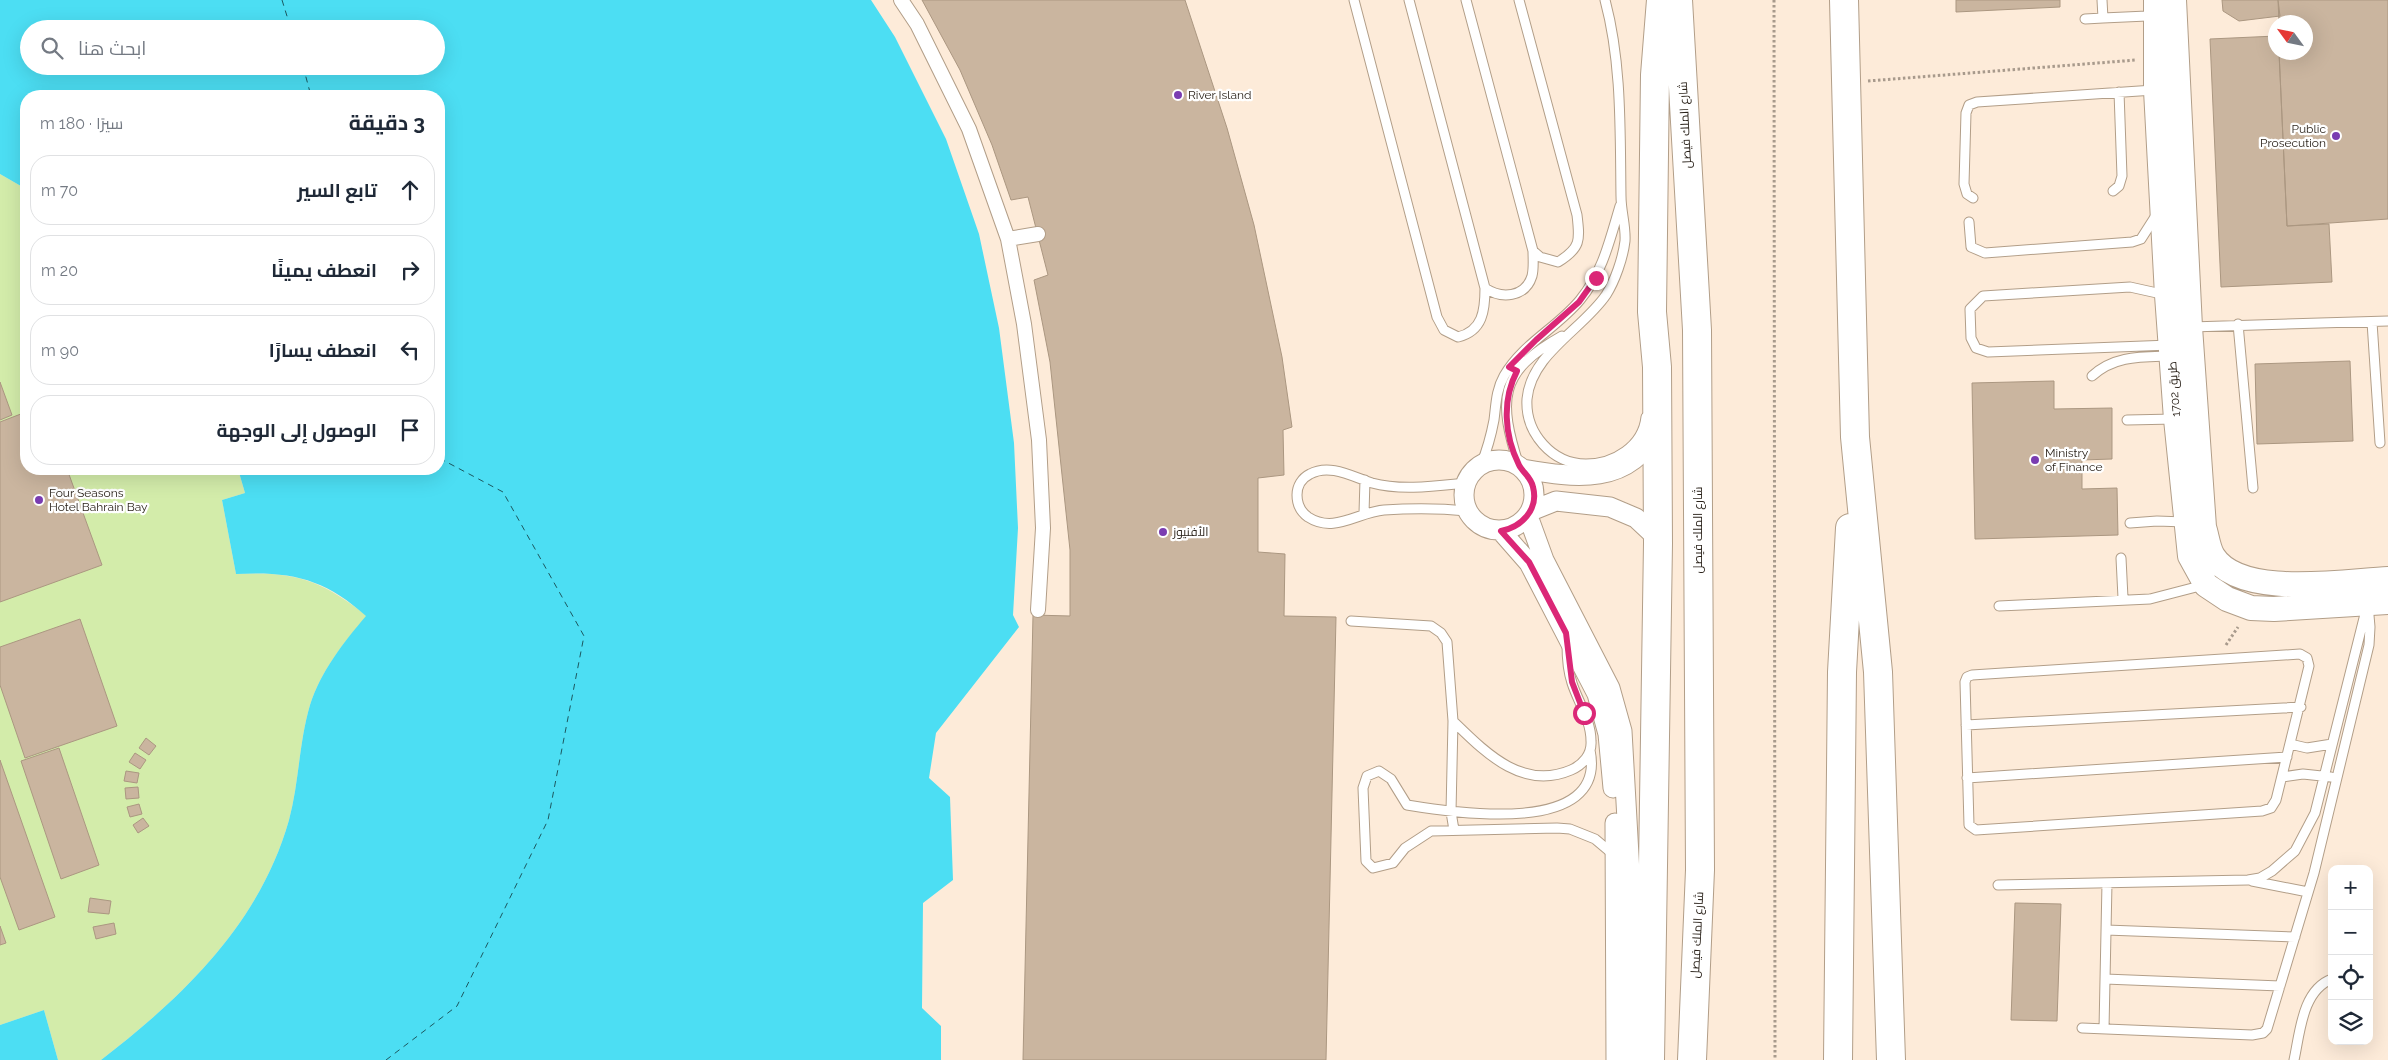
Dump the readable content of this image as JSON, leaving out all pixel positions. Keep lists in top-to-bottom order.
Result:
{
  "streets": {
    "highway": ["شارع الملك فيصل"],
    "street": ["طريق 1702"]
  },
  "places": [
    "River Island",
    "Public Prosecution",
    "Ministry of Finance",
    "Four Seasons Hotel Bahrain Bay",
    "الأفنيوز"
  ],
  "north": "top left",
  "page": {
    "search": "ابحث هنا",
    "heading": ["3 دقيقة", "سيرًا · 180 m"],
    "list": [
      ["تابع السير", "70 m"],
      ["انعطف يمينًا", "20 m"],
      ["انعطف يسارًا", "90 m"],
      "الوصول إلى الوجهة"
    ],
    "map_buttons": ["+", "−"]
  }
}
